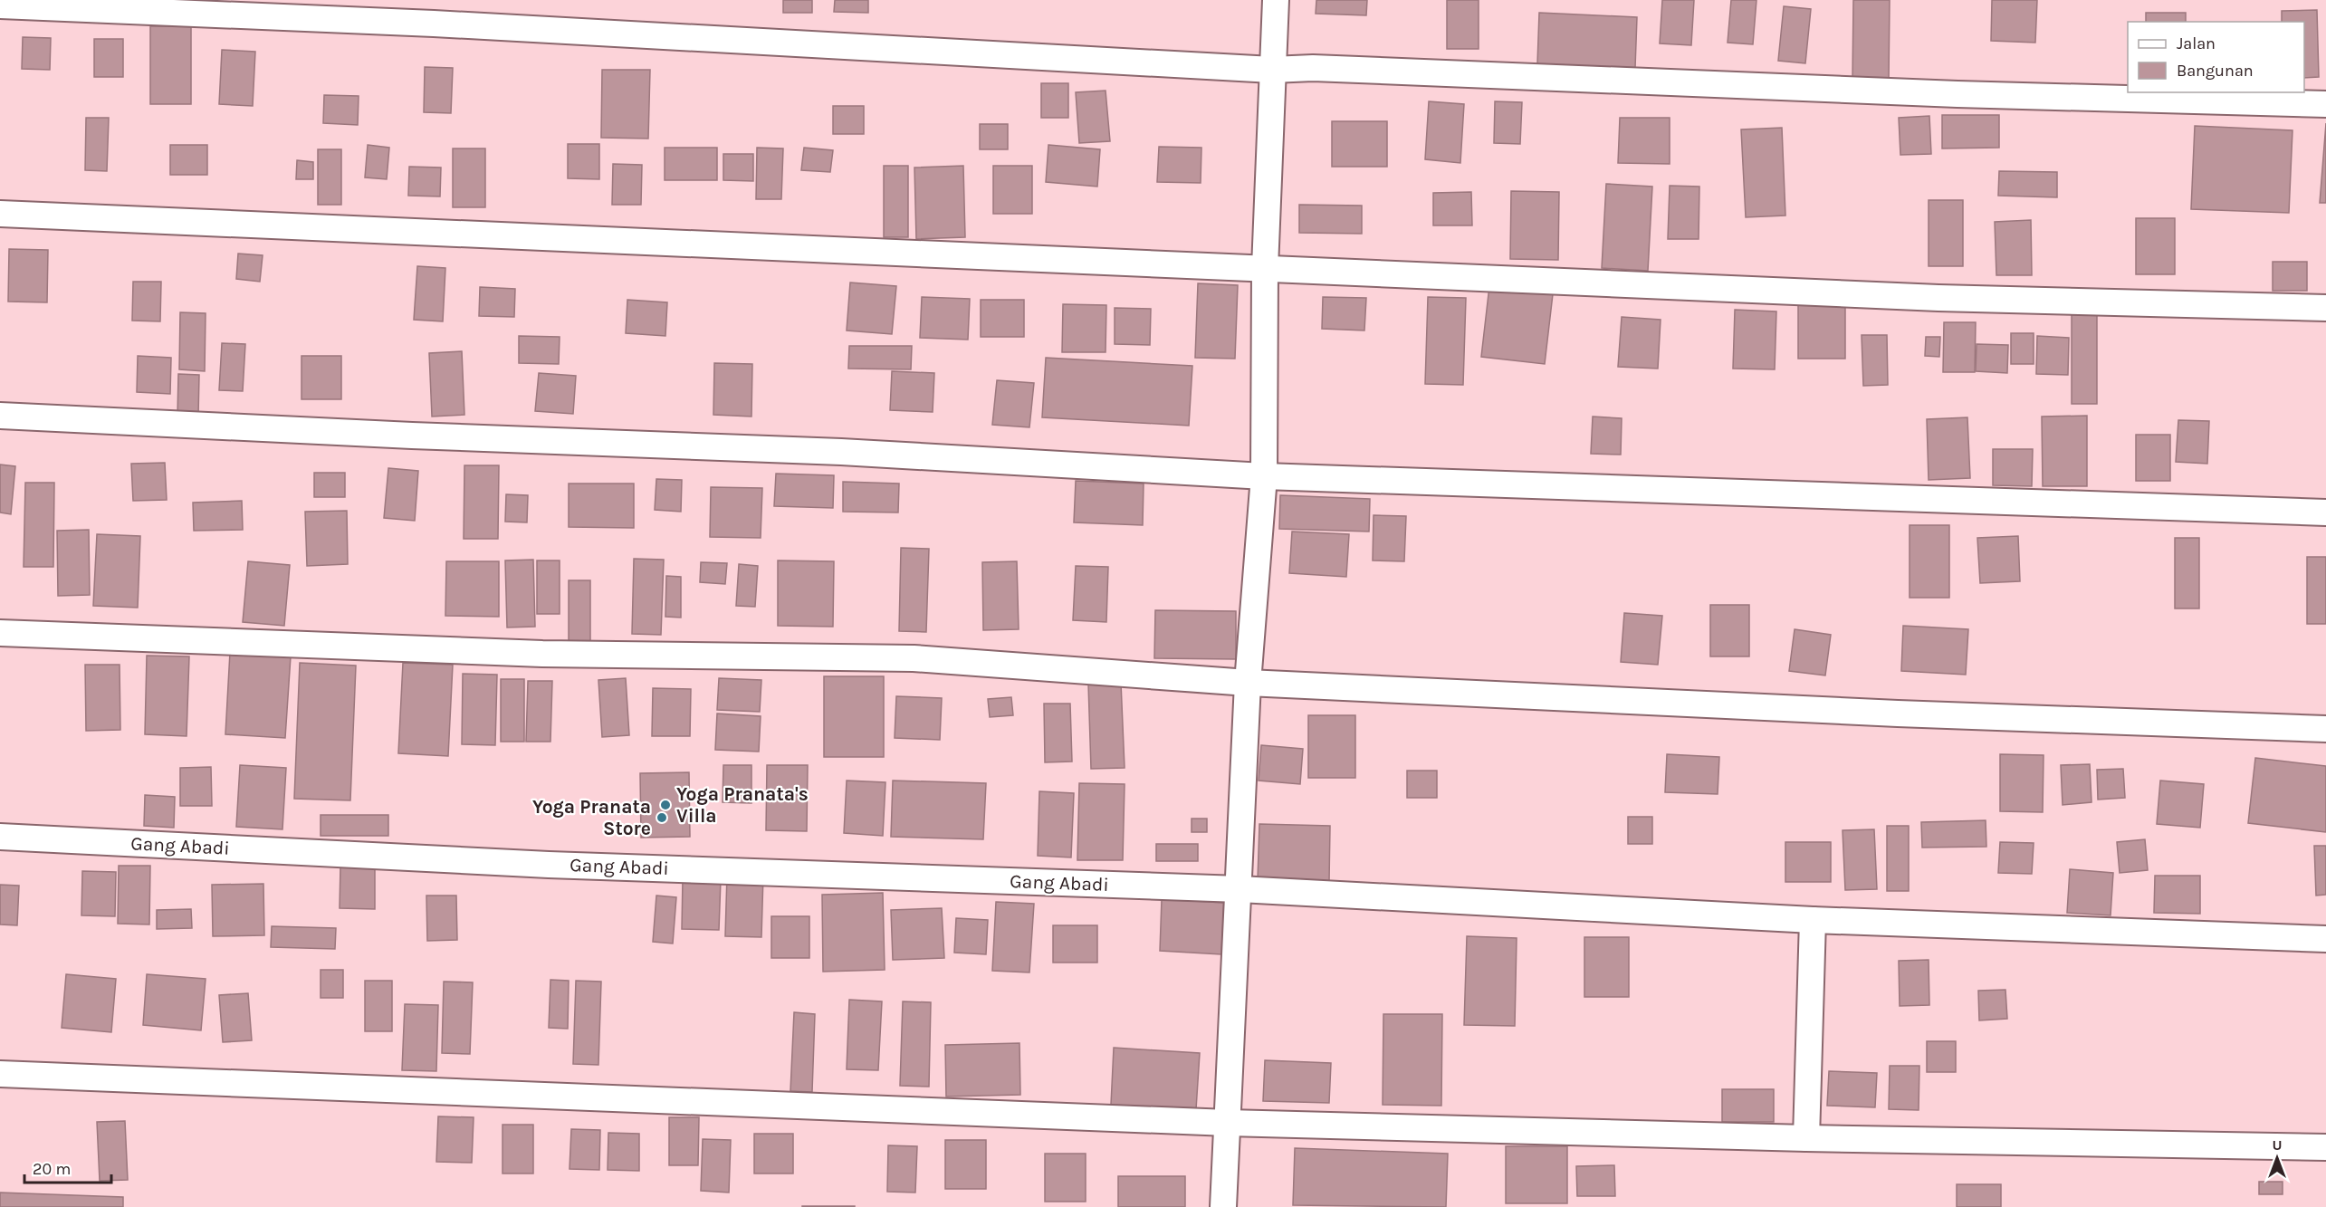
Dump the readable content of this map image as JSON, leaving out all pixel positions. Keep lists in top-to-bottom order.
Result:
{
  "streets": {
    "street": ["Gang Abadi"]
  },
  "places": ["Yoga Pranata's Villa", "Yoga Pranata Store"],
  "legend": ["Jalan", "Bangunan"],
  "scale_bar": "20 m",
  "north": "top"
}
